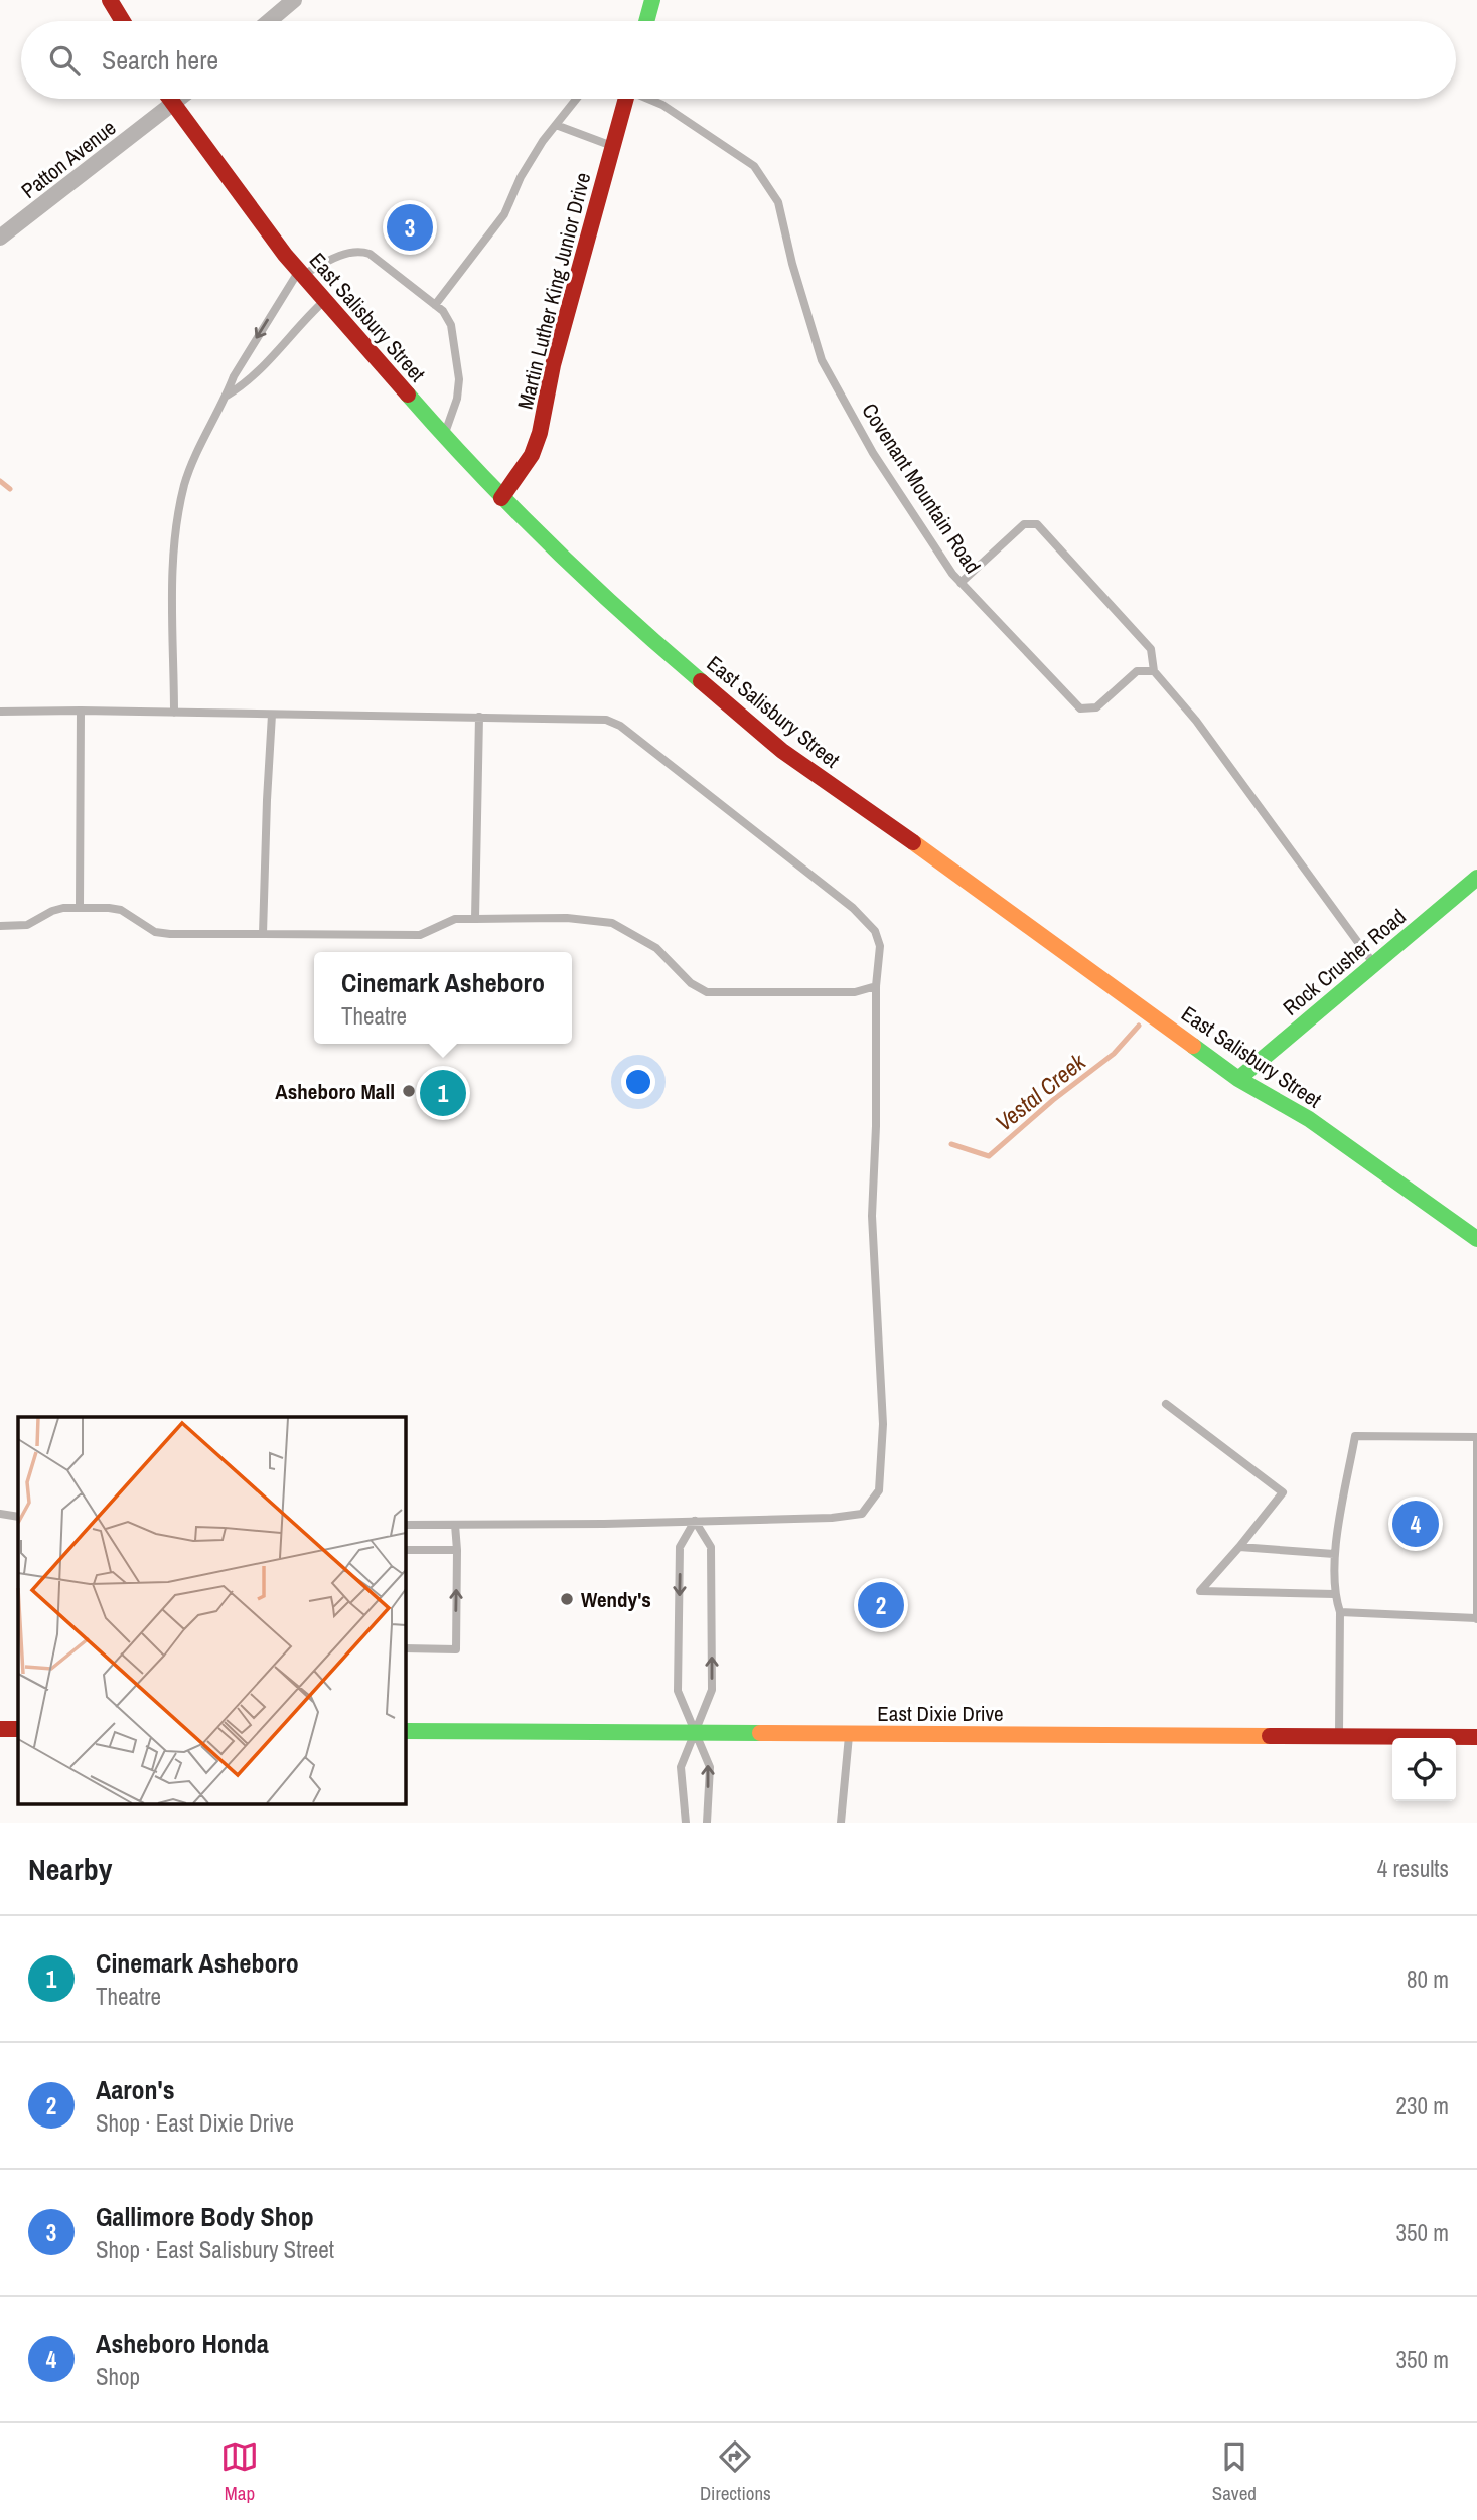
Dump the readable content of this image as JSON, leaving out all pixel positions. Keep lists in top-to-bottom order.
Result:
{
  "streets": {
    "main road": [
      "Martin Luther King Junior Drive",
      "East Salisbury Street",
      "Rock Crusher Road",
      "East Dixie Drive"
    ],
    "street": ["Patton Avenue"],
    "lane": ["Covenant Mountain Road"]
  },
  "crossings": [
    ["Patton Avenue", "East Salisbury Street"],
    ["Martin Luther King Junior Drive", "East Salisbury Street"],
    ["East Salisbury Street", "Rock Crusher Road"]
  ],
  "water": ["Vestal Creek"],
  "places": ["Asheboro Mall", "Wendy's"],
  "page": {
    "search": "Search here",
    "pins": [
      "3",
      "1",
      "4",
      "2"
    ],
    "popup": ["Cinemark Asheboro", "Theatre"],
    "heading": ["Nearby", "4 results"],
    "list": [
      {
        "mark": "1",
        "name": "Cinemark Asheboro",
        "note": "Theatre",
        "value": "80 m"
      },
      {
        "mark": "2",
        "name": "Aaron's",
        "note": "Shop · East Dixie Drive",
        "value": "230 m"
      },
      {
        "mark": "3",
        "name": "Gallimore Body Shop",
        "note": "Shop · East Salisbury Street",
        "value": "350 m"
      },
      {
        "mark": "4",
        "name": "Asheboro Honda",
        "note": "Shop",
        "value": "350 m"
      }
    ],
    "nav": ["Map", "Directions", "Saved"]
  }
}
